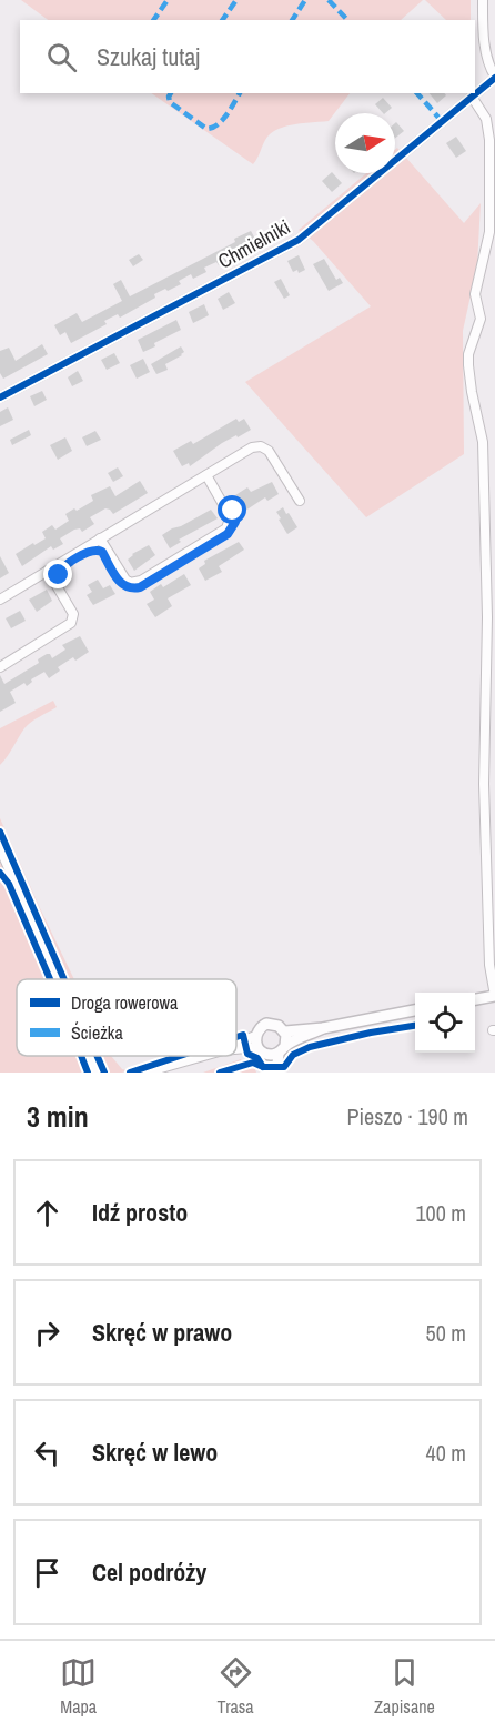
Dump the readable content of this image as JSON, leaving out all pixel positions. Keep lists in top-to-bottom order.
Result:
{
  "streets": {
    "street": ["Chmielniki"]
  },
  "legend": ["Droga rowerowa", "Ścieżka"],
  "north": "right",
  "page": {
    "search": "Szukaj tutaj",
    "heading": ["3 min", "Pieszo · 190 m"],
    "list": [
      ["Idź prosto", "100 m"],
      ["Skręć w prawo", "50 m"],
      ["Skręć w lewo", "40 m"],
      "Cel podróży"
    ],
    "nav": ["Mapa", "Trasa", "Zapisane"]
  }
}
